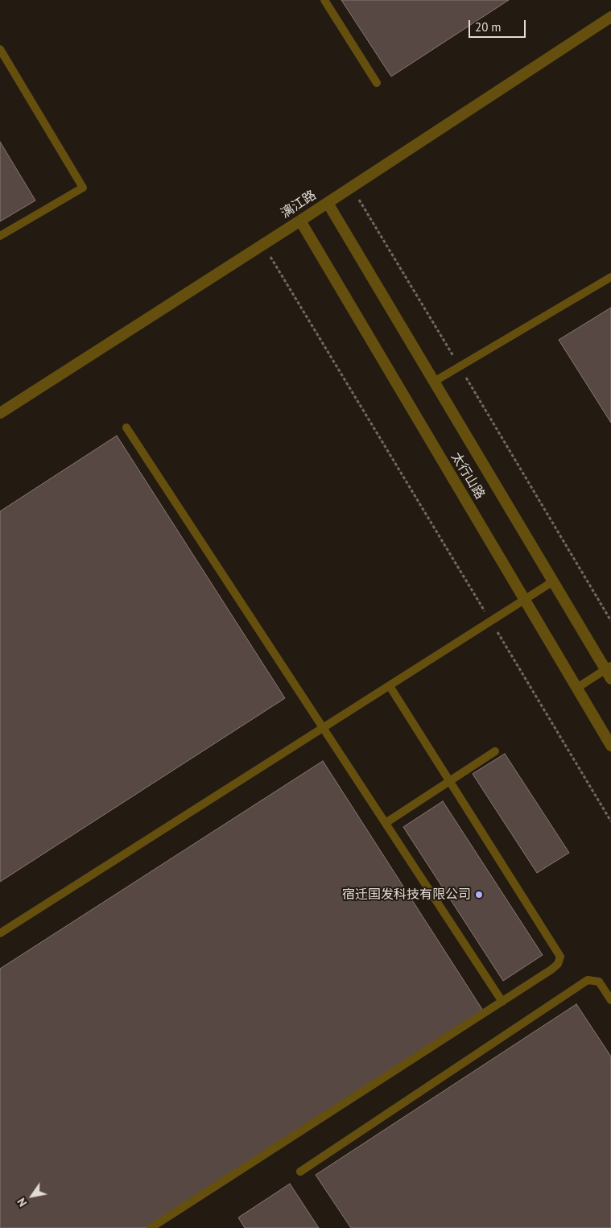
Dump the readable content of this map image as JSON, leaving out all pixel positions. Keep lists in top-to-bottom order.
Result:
{
  "streets": {
    "street": ["漓江路", "太行山路"]
  },
  "crossings": [
    ["漓江路", "太行山路"]
  ],
  "places": ["宿迁国发科技有限公司"],
  "scale_bar": "20 m",
  "north": "bottom left"
}
